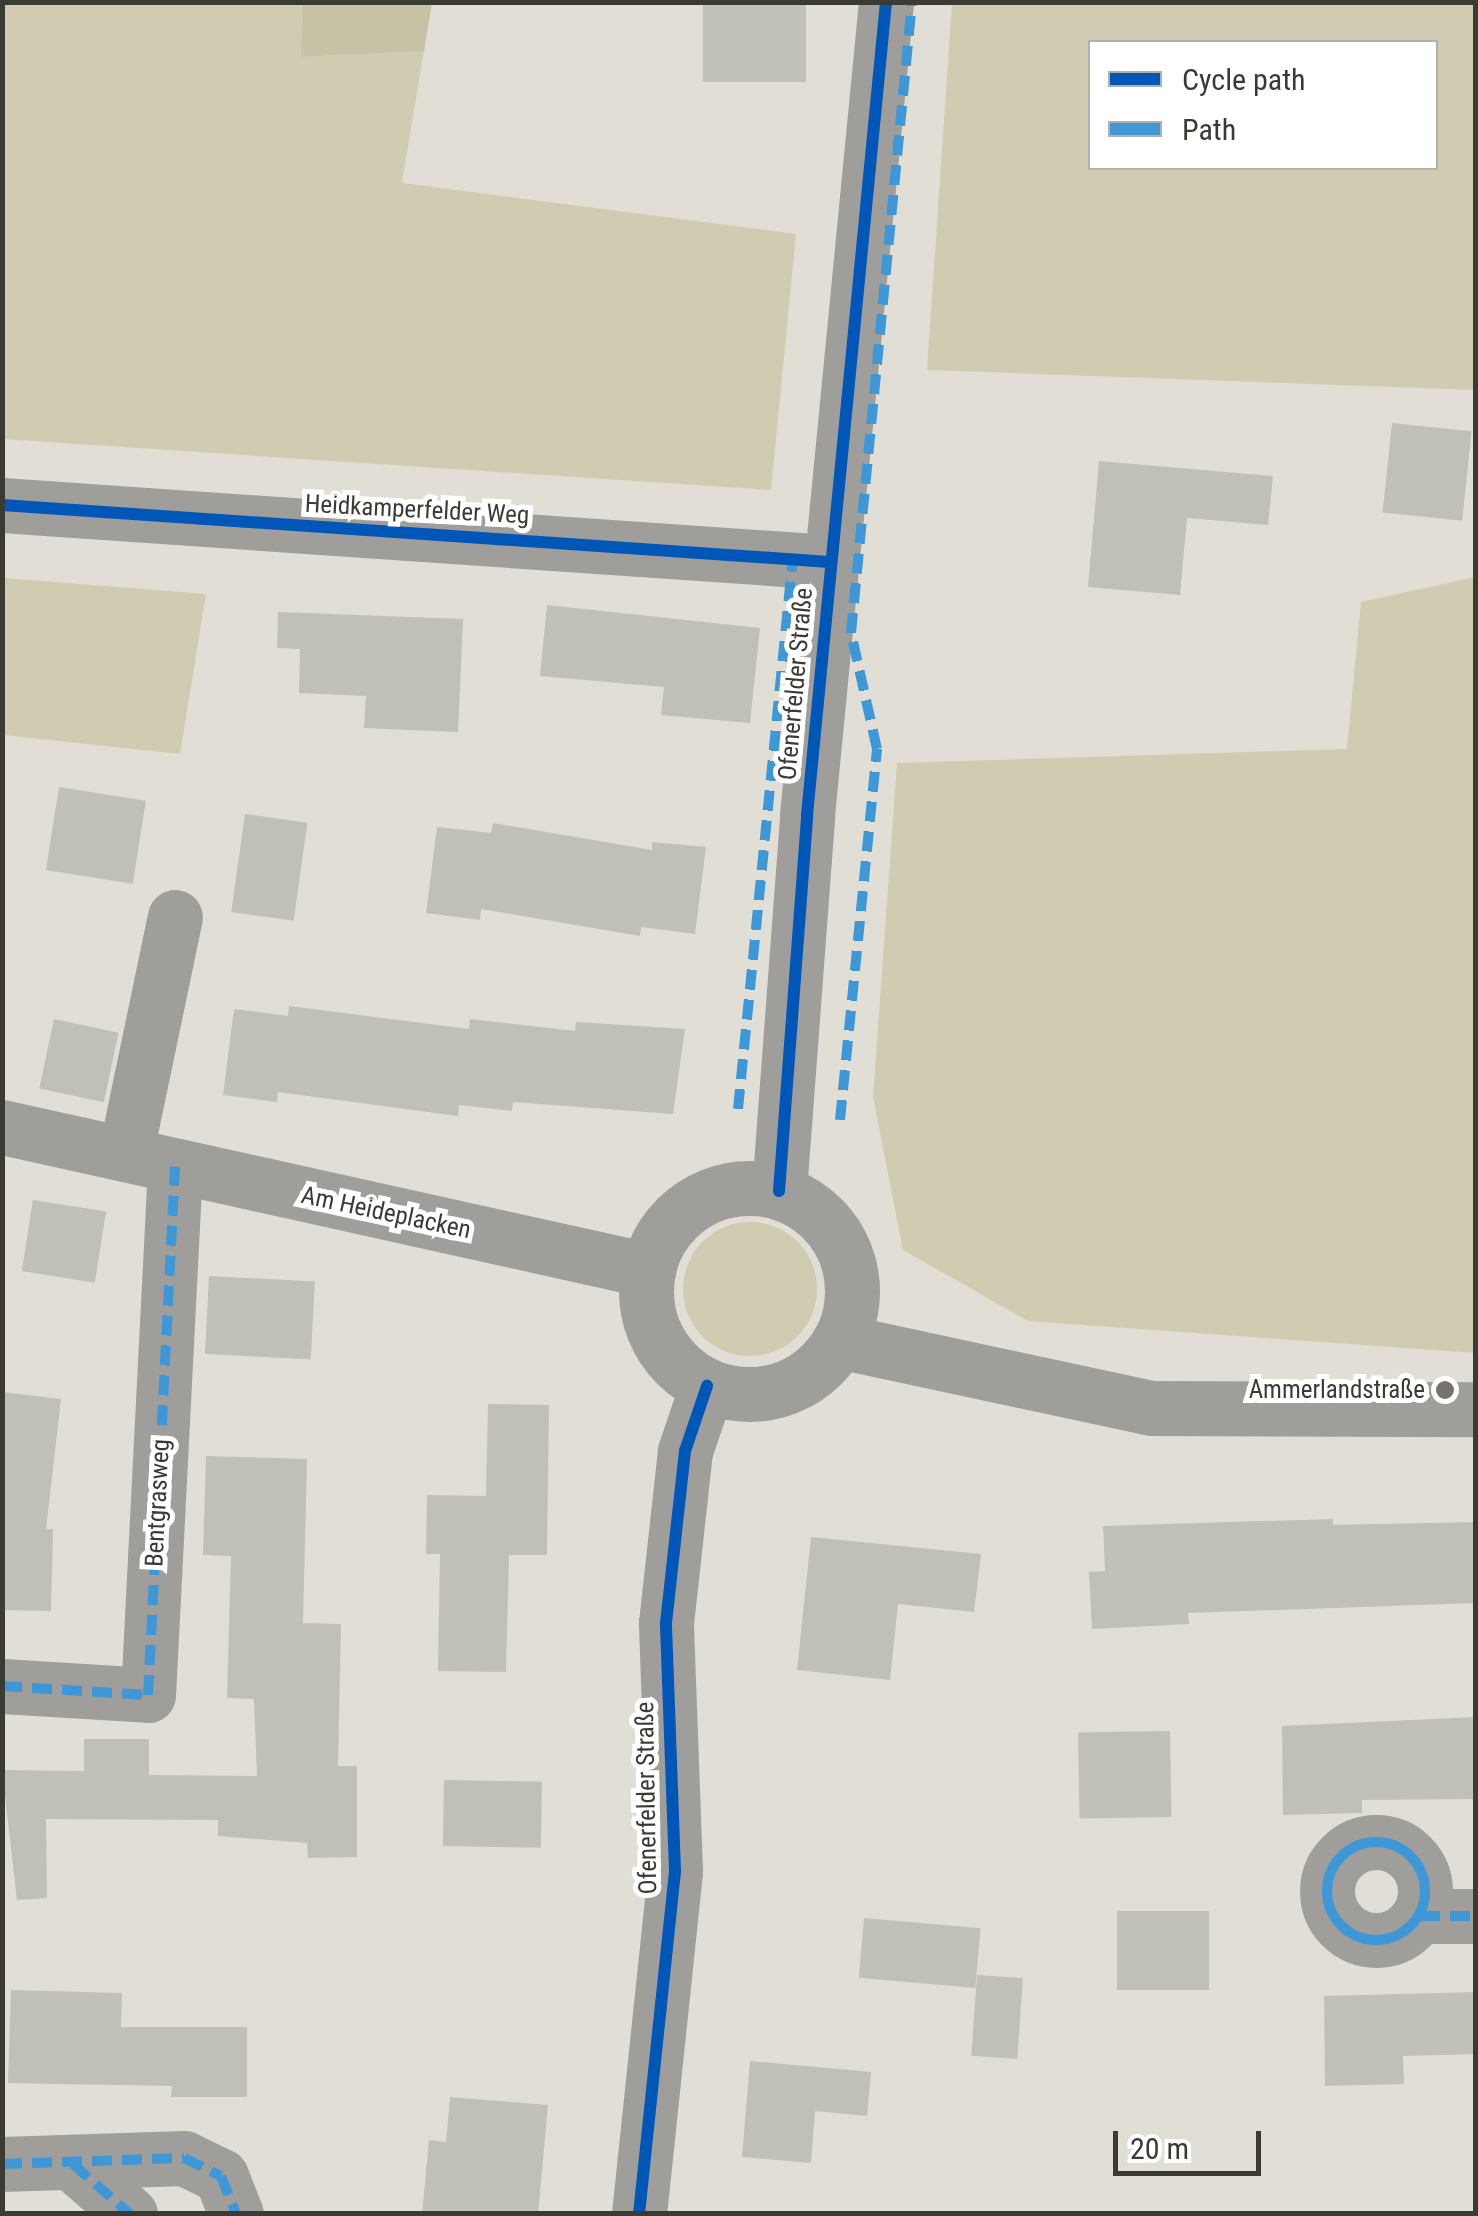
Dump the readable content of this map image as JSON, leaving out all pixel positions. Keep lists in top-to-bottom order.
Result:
{
  "streets": {
    "street": [
      "Heidkamperfelder Weg",
      "Ofenerfelder Straße",
      "Am Heideplacken",
      "Bentgrasweg"
    ]
  },
  "crossings": [
    ["Heidkamperfelder Weg", "Ofenerfelder Straße"],
    ["Ofenerfelder Straße", "Am Heideplacken"],
    ["Am Heideplacken", "Bentgrasweg"]
  ],
  "places": ["Ammerlandstraße"],
  "legend": ["Cycle path", "Path"],
  "scale_bar": "20 m"
}
